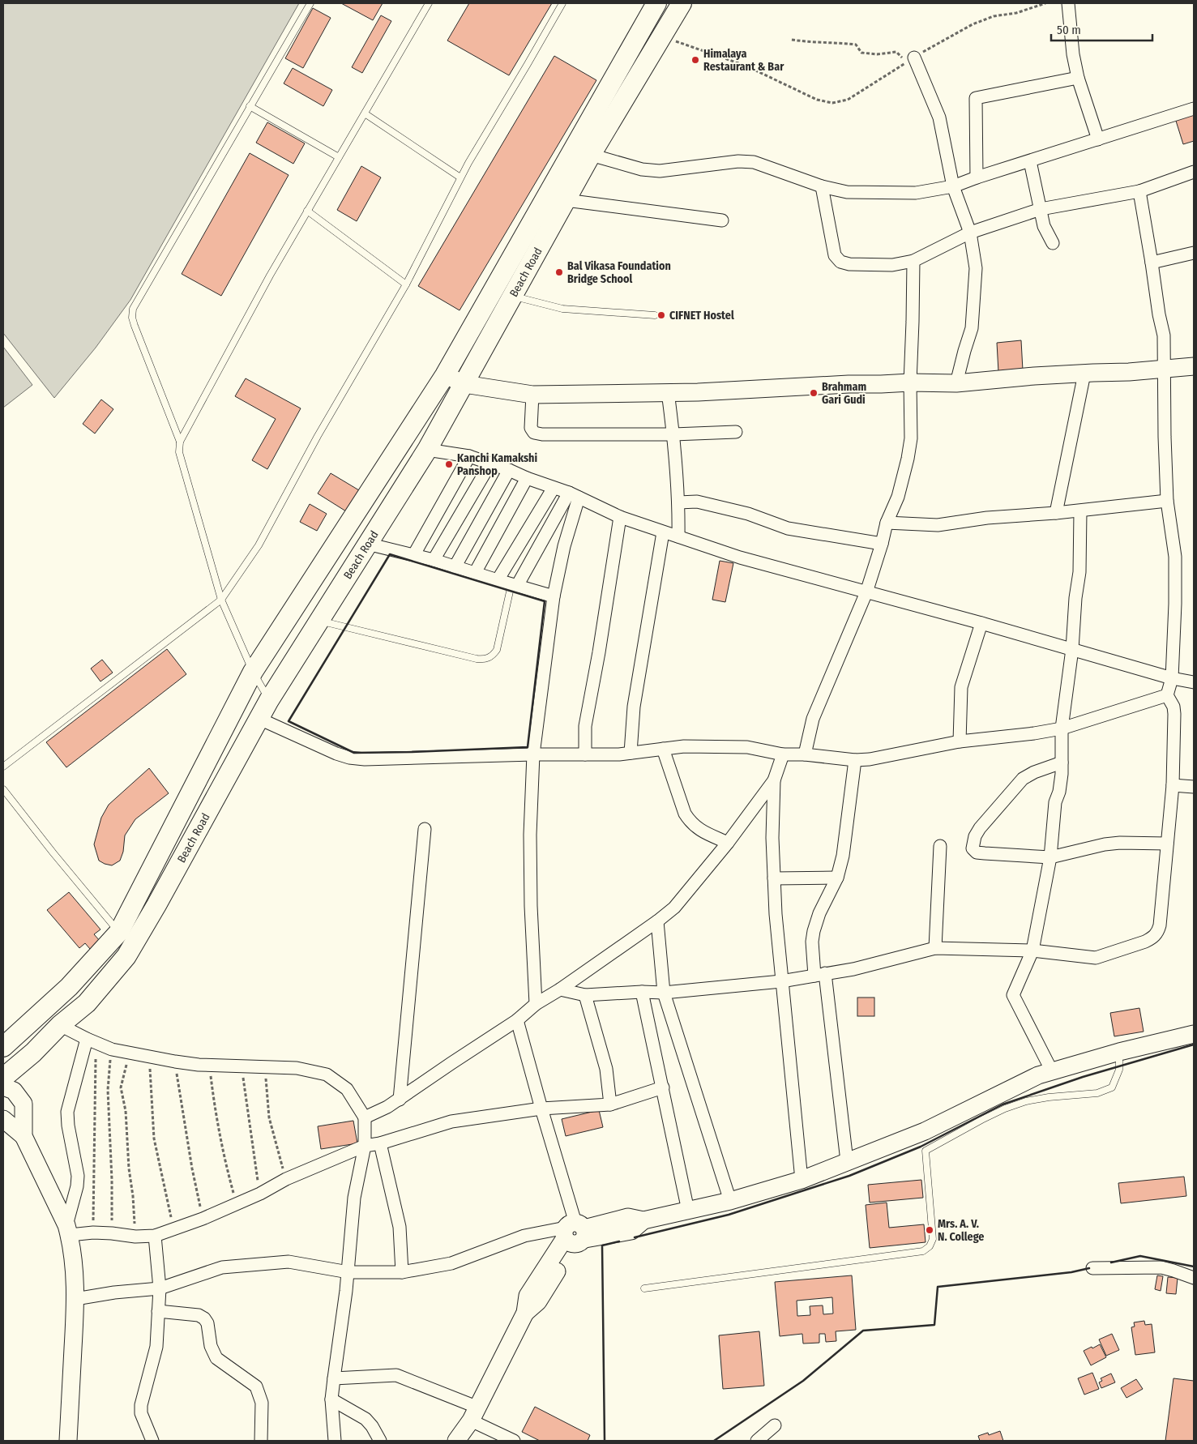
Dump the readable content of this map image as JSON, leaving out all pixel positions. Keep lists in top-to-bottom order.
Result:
{
  "streets": {
    "main road": ["Beach Road"]
  },
  "places": [
    "Himalaya Restaurant & Bar",
    "Bal Vikasa Foundation Bridge School",
    "CIFNET Hostel",
    "Brahmam Gari Gudi",
    "Kanchi Kamakshi Panshop",
    "Mrs. A. V. N. College"
  ],
  "scale_bar": "50 m"
}
